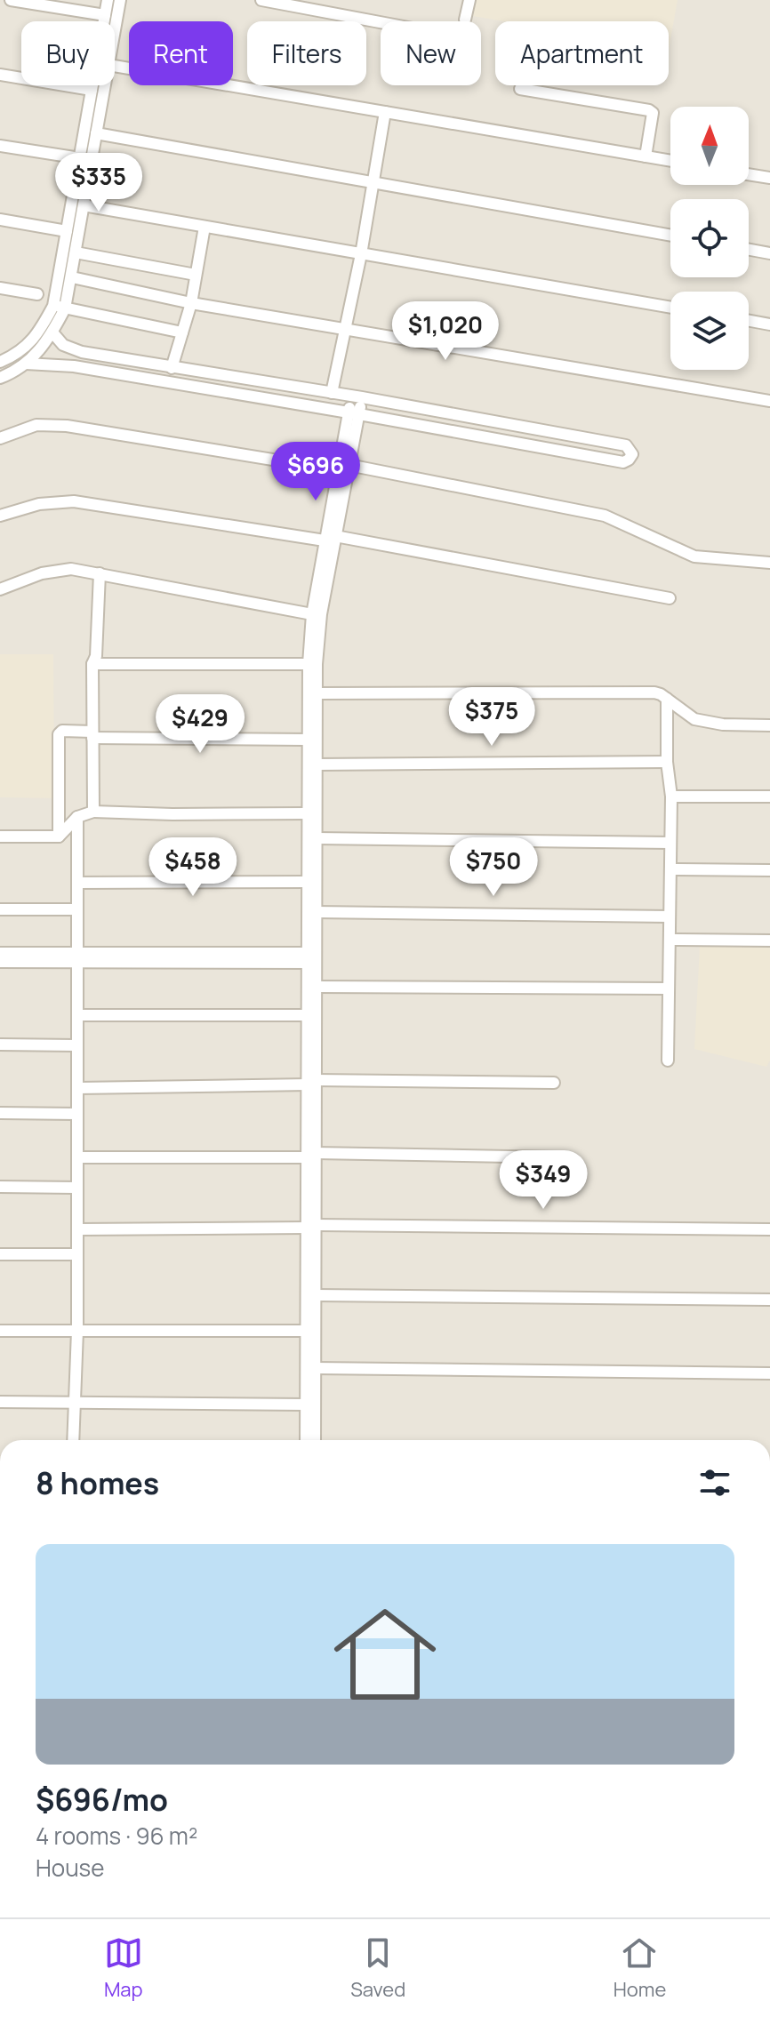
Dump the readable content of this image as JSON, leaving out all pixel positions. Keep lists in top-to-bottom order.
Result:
{
  "north": "top",
  "page": {
    "chip": [
      "Buy",
      "Rent",
      "Filters",
      "New",
      "Apartment"
    ],
    "price": [
      "$335",
      "$1,020",
      "$696",
      "$375",
      "$429",
      "$458",
      "$750",
      "$349"
    ],
    "heading": "8 homes",
    "list": [
      {
        "name": "$696/mo",
        "note": "4 rooms · 96 m² · House"
      }
    ],
    "tabs": ["Map", "Saved", "Home"]
  }
}
